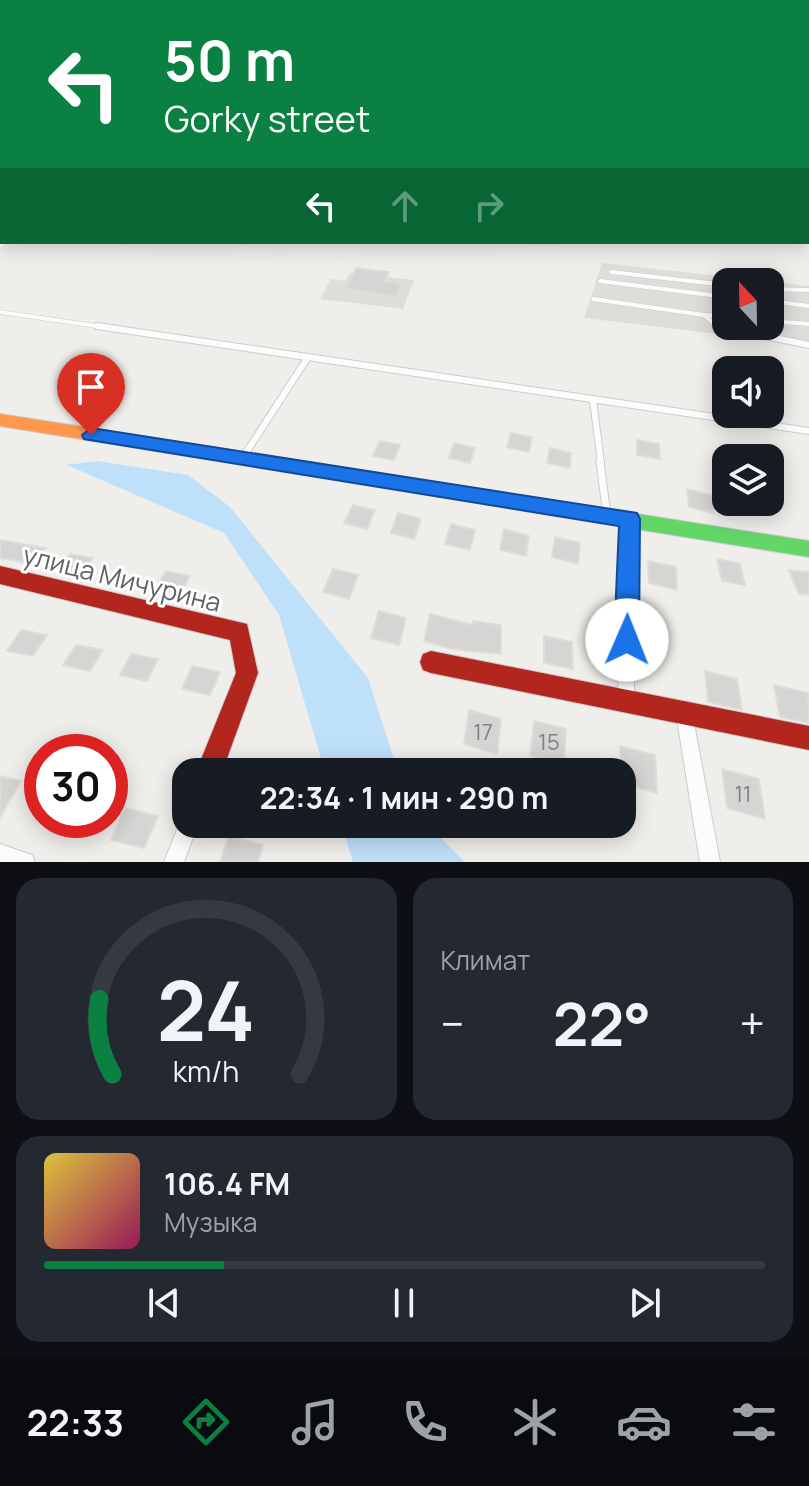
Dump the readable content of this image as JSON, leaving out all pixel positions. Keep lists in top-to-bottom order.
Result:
{
  "streets": {
    "main road": ["улица Мичурина"]
  },
  "house_numbers": ["17", "15", "11"],
  "north": "top",
  "page": {
    "turn": ["50 m", "Gorky street"],
    "limit": "30",
    "trip": "22:34 · 1 мин · 290 m",
    "tile": "Климат",
    "heat": ["−", "22°", "+"],
    "song": ["106.4 FM", "Музыка"],
    "tabs": "22:33",
    "gauge": ["24", "km/h"]
  }
}
